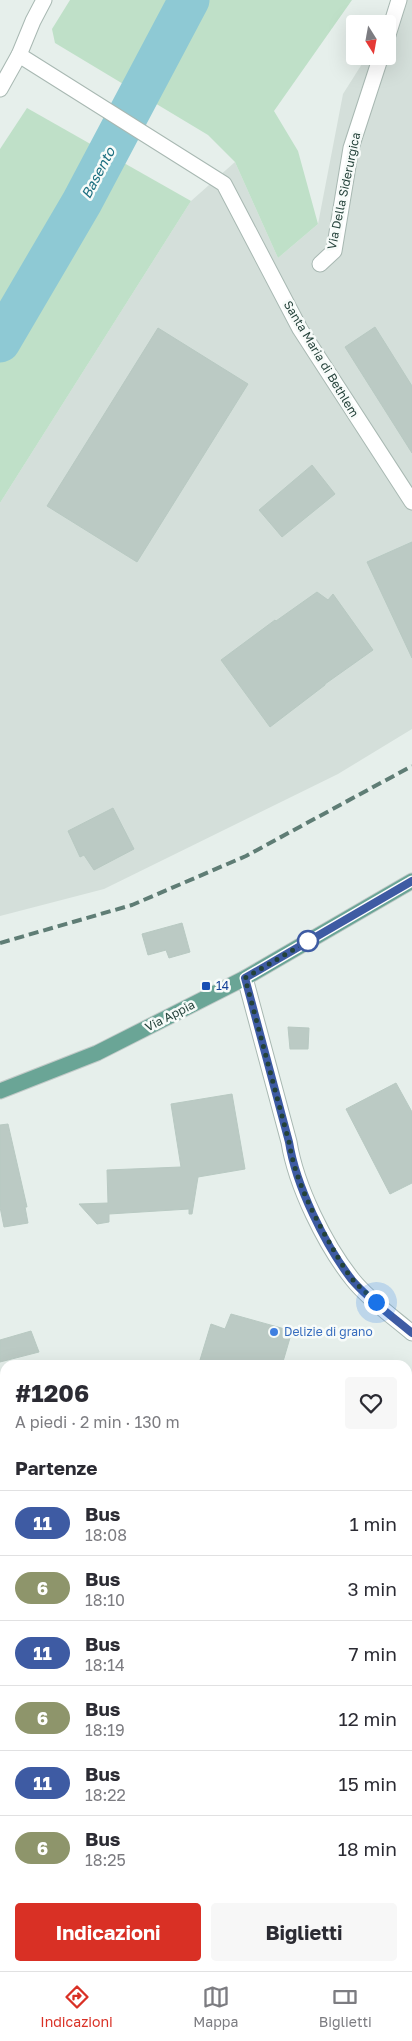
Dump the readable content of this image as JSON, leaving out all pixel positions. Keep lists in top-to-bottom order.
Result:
{
  "streets": {
    "main road": ["Via Appia"],
    "street": ["Via Della Siderurgica", "Santa Maria di Bethlem"]
  },
  "water": ["Basento"],
  "places": {
    "transit": ["14"],
    "other": ["Delizie di grano"]
  },
  "lines": ["bus line 11"],
  "north": "bottom",
  "page": {
    "heading": [
      ["#1206", "A piedi · 2 min · 130 m"],
      "Partenze"
    ],
    "list": [
      {
        "mark": "11",
        "name": "Bus",
        "note": "18:08",
        "value": "1 min"
      },
      {
        "mark": "6",
        "name": "Bus",
        "note": "18:10",
        "value": "3 min"
      },
      {
        "mark": "11",
        "name": "Bus",
        "note": "18:14",
        "value": "7 min"
      },
      {
        "mark": "6",
        "name": "Bus",
        "note": "18:19",
        "value": "12 min"
      },
      {
        "mark": "11",
        "name": "Bus",
        "note": "18:22",
        "value": "15 min"
      },
      {
        "mark": "6",
        "name": "Bus",
        "note": "18:25",
        "value": "18 min"
      }
    ],
    "buttons": ["Indicazioni", "Biglietti"],
    "tabs": ["Indicazioni", "Mappa", "Biglietti"]
  }
}
